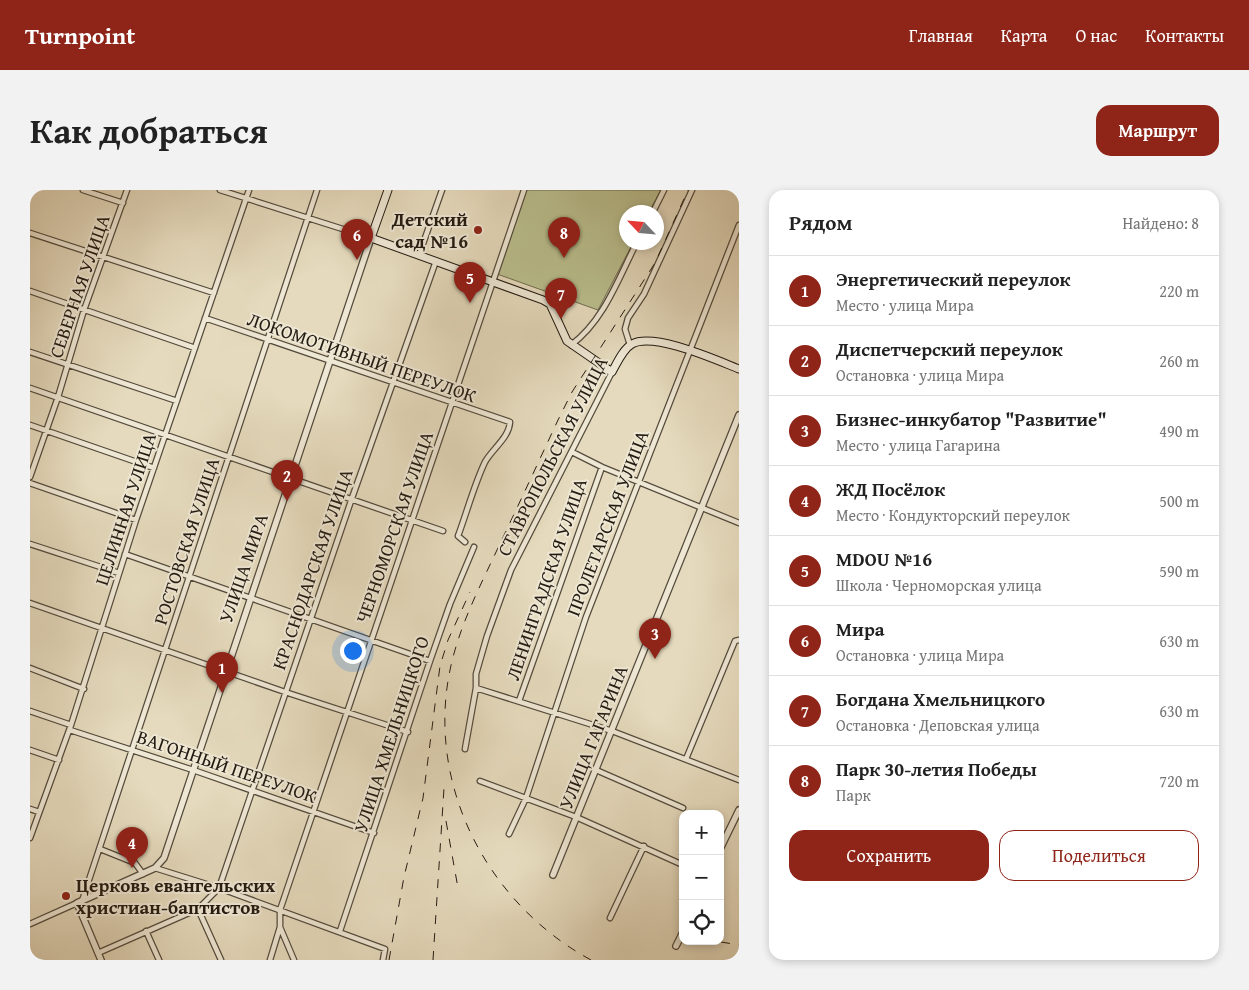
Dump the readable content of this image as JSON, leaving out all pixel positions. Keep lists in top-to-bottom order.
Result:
{
  "streets": {
    "main road": ["СТАВРОПОЛЬСКАЯ УЛИЦА", "УЛИЦА МИРА"],
    "street": [
      "СЕВЕРНАЯ УЛИЦА",
      "ЛОКОМОТИВНЫЙ ПЕРЕУЛОК",
      "ЦЕЛИННАЯ УЛИЦА",
      "ПРОЛЕТАРСКАЯ УЛИЦА",
      "ЧЕРНОМОРСКАЯ УЛИЦА",
      "РОСТОВСКАЯ УЛИЦА",
      "КРАСНОДАРСКАЯ УЛИЦА",
      "ЛЕНИНГРАДСКАЯ УЛИЦА",
      "УЛИЦА ХМЕЛЬНИЦКОГО",
      "УЛИЦА ГАГАРИНА",
      "ВАГОННЫЙ ПЕРЕУЛОК"
    ]
  },
  "crossings": [
    ["ЛОКОМОТИВНЫЙ ПЕРЕУЛОК", "ЦЕЛИННАЯ УЛИЦА"],
    ["ЛОКОМОТИВНЫЙ ПЕРЕУЛОК", "ЧЕРНОМОРСКАЯ УЛИЦА"],
    ["ЛОКОМОТИВНЫЙ ПЕРЕУЛОК", "РОСТОВСКАЯ УЛИЦА"],
    ["ЛОКОМОТИВНЫЙ ПЕРЕУЛОК", "УЛИЦА МИРА"],
    ["ЛОКОМОТИВНЫЙ ПЕРЕУЛОК", "КРАСНОДАРСКАЯ УЛИЦА"],
    ["ЦЕЛИННАЯ УЛИЦА", "ВАГОННЫЙ ПЕРЕУЛОК"],
    ["ЧЕРНОМОРСКАЯ УЛИЦА", "ВАГОННЫЙ ПЕРЕУЛОК"],
    ["РОСТОВСКАЯ УЛИЦА", "ВАГОННЫЙ ПЕРЕУЛОК"],
    ["УЛИЦА МИРА", "ВАГОННЫЙ ПЕРЕУЛОК"],
    ["КРАСНОДАРСКАЯ УЛИЦА", "ВАГОННЫЙ ПЕРЕУЛОК"],
    ["УЛИЦА ХМЕЛЬНИЦКОГО", "ВАГОННЫЙ ПЕРЕУЛОК"]
  ],
  "places": ["Детский сад №16", "Церковь евангельских христиан-баптистов"],
  "north": "top left",
  "page": {
    "header": "Turnpoint",
    "nav": [
      "Главная",
      "Карта",
      "О нас",
      "Контакты"
    ],
    "title": "Как добраться",
    "buttons": [
      "Маршрут",
      ["Сохранить", "Поделиться"]
    ],
    "heading": ["Рядом", "Найдено: 8"],
    "pins": [
      "8",
      "6",
      "5",
      "7",
      "2",
      "3",
      "1",
      "4"
    ],
    "list": [
      {
        "mark": "1",
        "name": "Энергетический переулок",
        "note": "Место · улица Мира",
        "value": "220 m"
      },
      {
        "mark": "2",
        "name": "Диспетчерский переулок",
        "note": "Остановка · улица Мира",
        "value": "260 m"
      },
      {
        "mark": "3",
        "name": "Бизнес-инкубатор \"Развитие\"",
        "note": "Место · улица Гагарина",
        "value": "490 m"
      },
      {
        "mark": "4",
        "name": "ЖД Посёлок",
        "note": "Место · Кондукторский переулок",
        "value": "500 m"
      },
      {
        "mark": "5",
        "name": "MDOU №16",
        "note": "Школа · Черноморская улица",
        "value": "590 m"
      },
      {
        "mark": "6",
        "name": "Мира",
        "note": "Остановка · улица Мира",
        "value": "630 m"
      },
      {
        "mark": "7",
        "name": "Богдана Хмельницкого",
        "note": "Остановка · Деповская улица",
        "value": "630 m"
      },
      {
        "mark": "8",
        "name": "Парк 30-летия Победы",
        "note": "Парк",
        "value": "720 m"
      }
    ],
    "map_buttons": ["+", "−"]
  }
}
